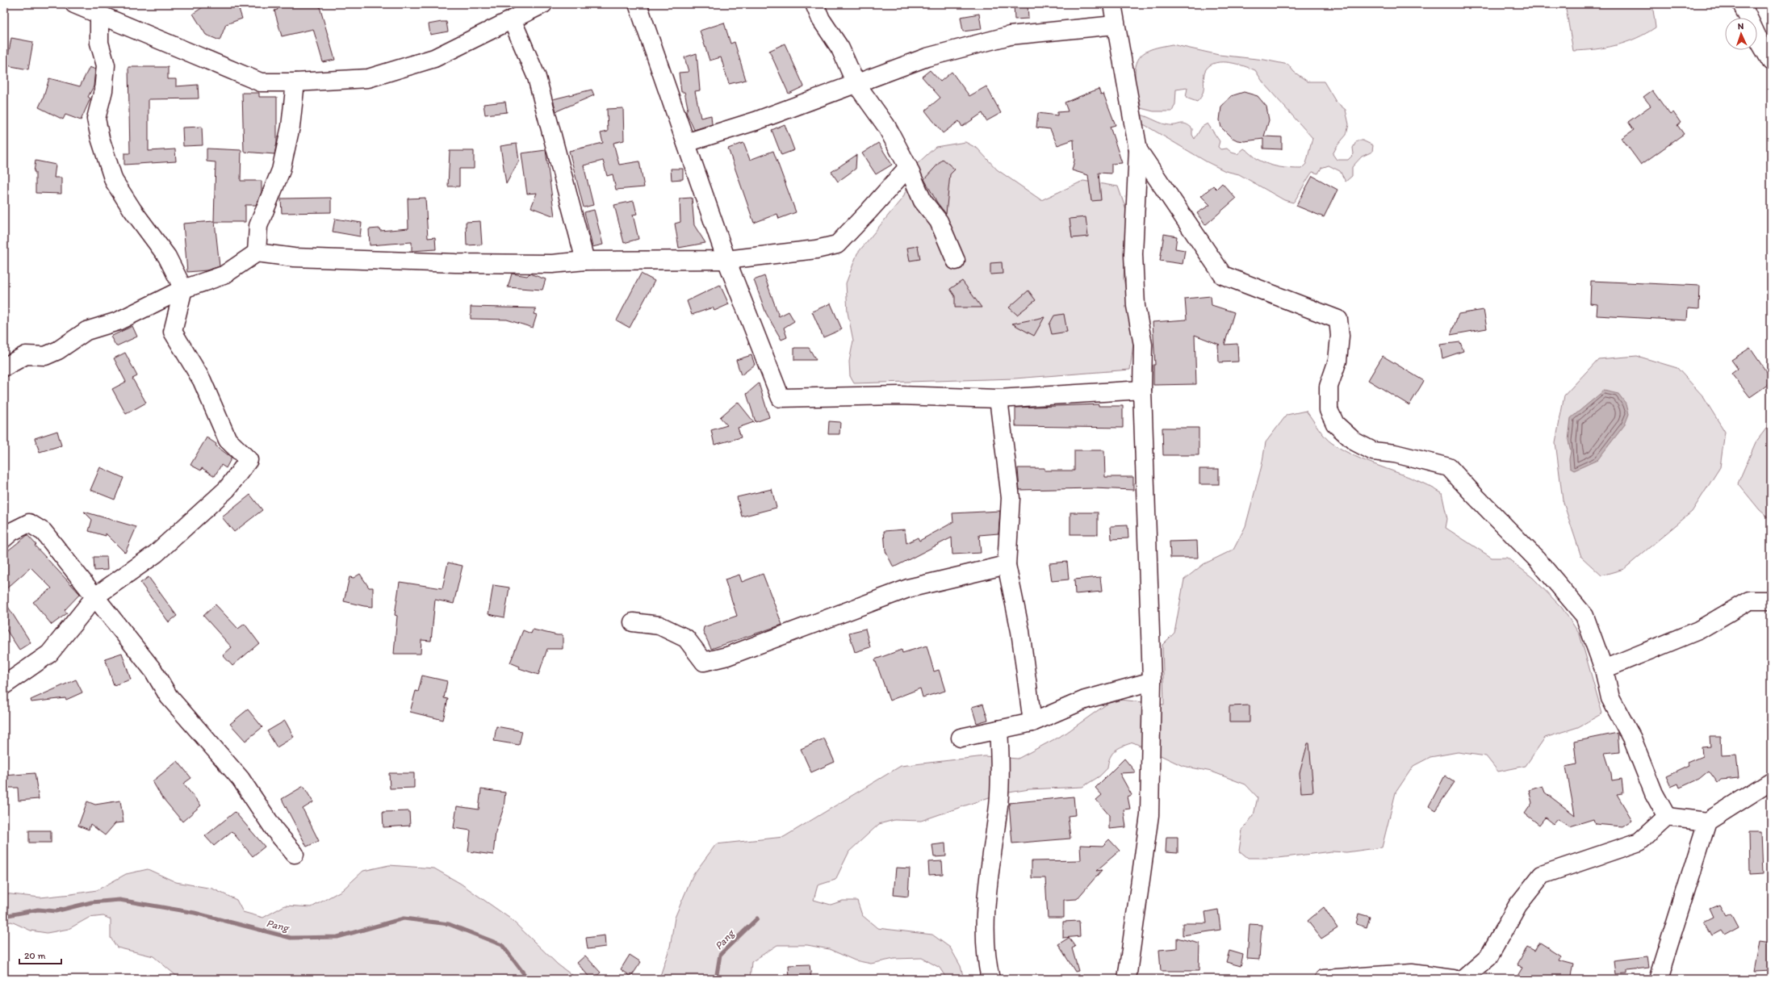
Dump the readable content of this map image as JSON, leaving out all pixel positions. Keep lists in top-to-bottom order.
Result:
{
  "water": ["Pang"],
  "scale_bar": "20 m",
  "north": "top"
}
